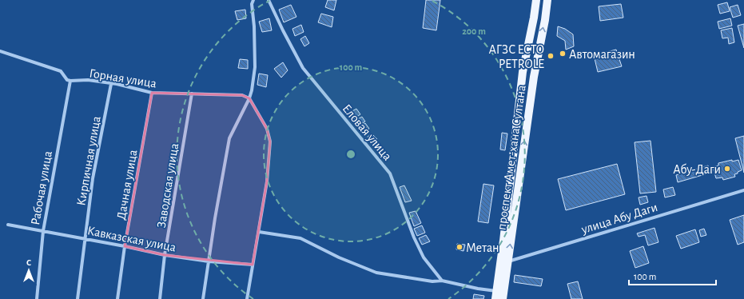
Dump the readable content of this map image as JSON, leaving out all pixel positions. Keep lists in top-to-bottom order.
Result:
{
  "streets": {
    "main road": ["проспект Амет-хана Султана"],
    "street": [
      "Горная улица",
      "Еловая улица",
      "Кирпичная улица",
      "Дачная улица",
      "Заводская улица",
      "Рабочая улица",
      "улица Абу Даги",
      "Кавказская улица"
    ]
  },
  "crossings": [
    ["Горная улица", "Кирпичная улица"],
    ["Горная улица", "Дачная улица"],
    ["Горная улица", "Заводская улица"],
    ["Горная улица", "Рабочая улица"],
    ["проспект Амет-хана Султана", "улица Абу Даги"],
    ["Кирпичная улица", "Кавказская улица"],
    ["Дачная улица", "Кавказская улица"],
    ["Заводская улица", "Кавказская улица"],
    ["Рабочая улица", "Кавказская улица"]
  ],
  "places": [
    "Автомагазин",
    "АГЗС ECTO PETROLE",
    "Абу-Даги",
    "Метан"
  ],
  "scale_bar": "100 m",
  "north": "top",
  "rings": ["200 m", "100 m"]
}
